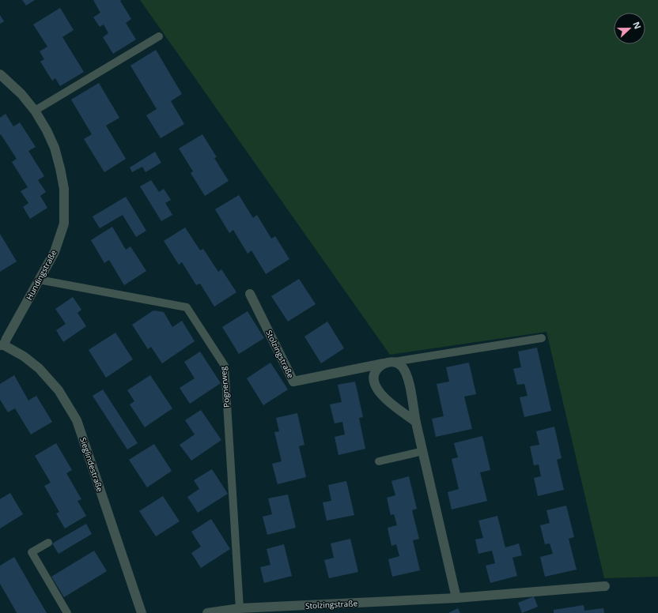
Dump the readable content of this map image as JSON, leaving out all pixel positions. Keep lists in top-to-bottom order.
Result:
{
  "streets": {
    "street": ["Hundingstraße", "Stolzingstraße", "Sieglindestraße"],
    "lane": ["Pognerweg"]
  },
  "crossings": [
    ["Hundingstraße", "Pognerweg"],
    ["Hundingstraße", "Sieglindestraße"],
    ["Stolzingstraße", "Pognerweg"]
  ],
  "north": "right"
}
